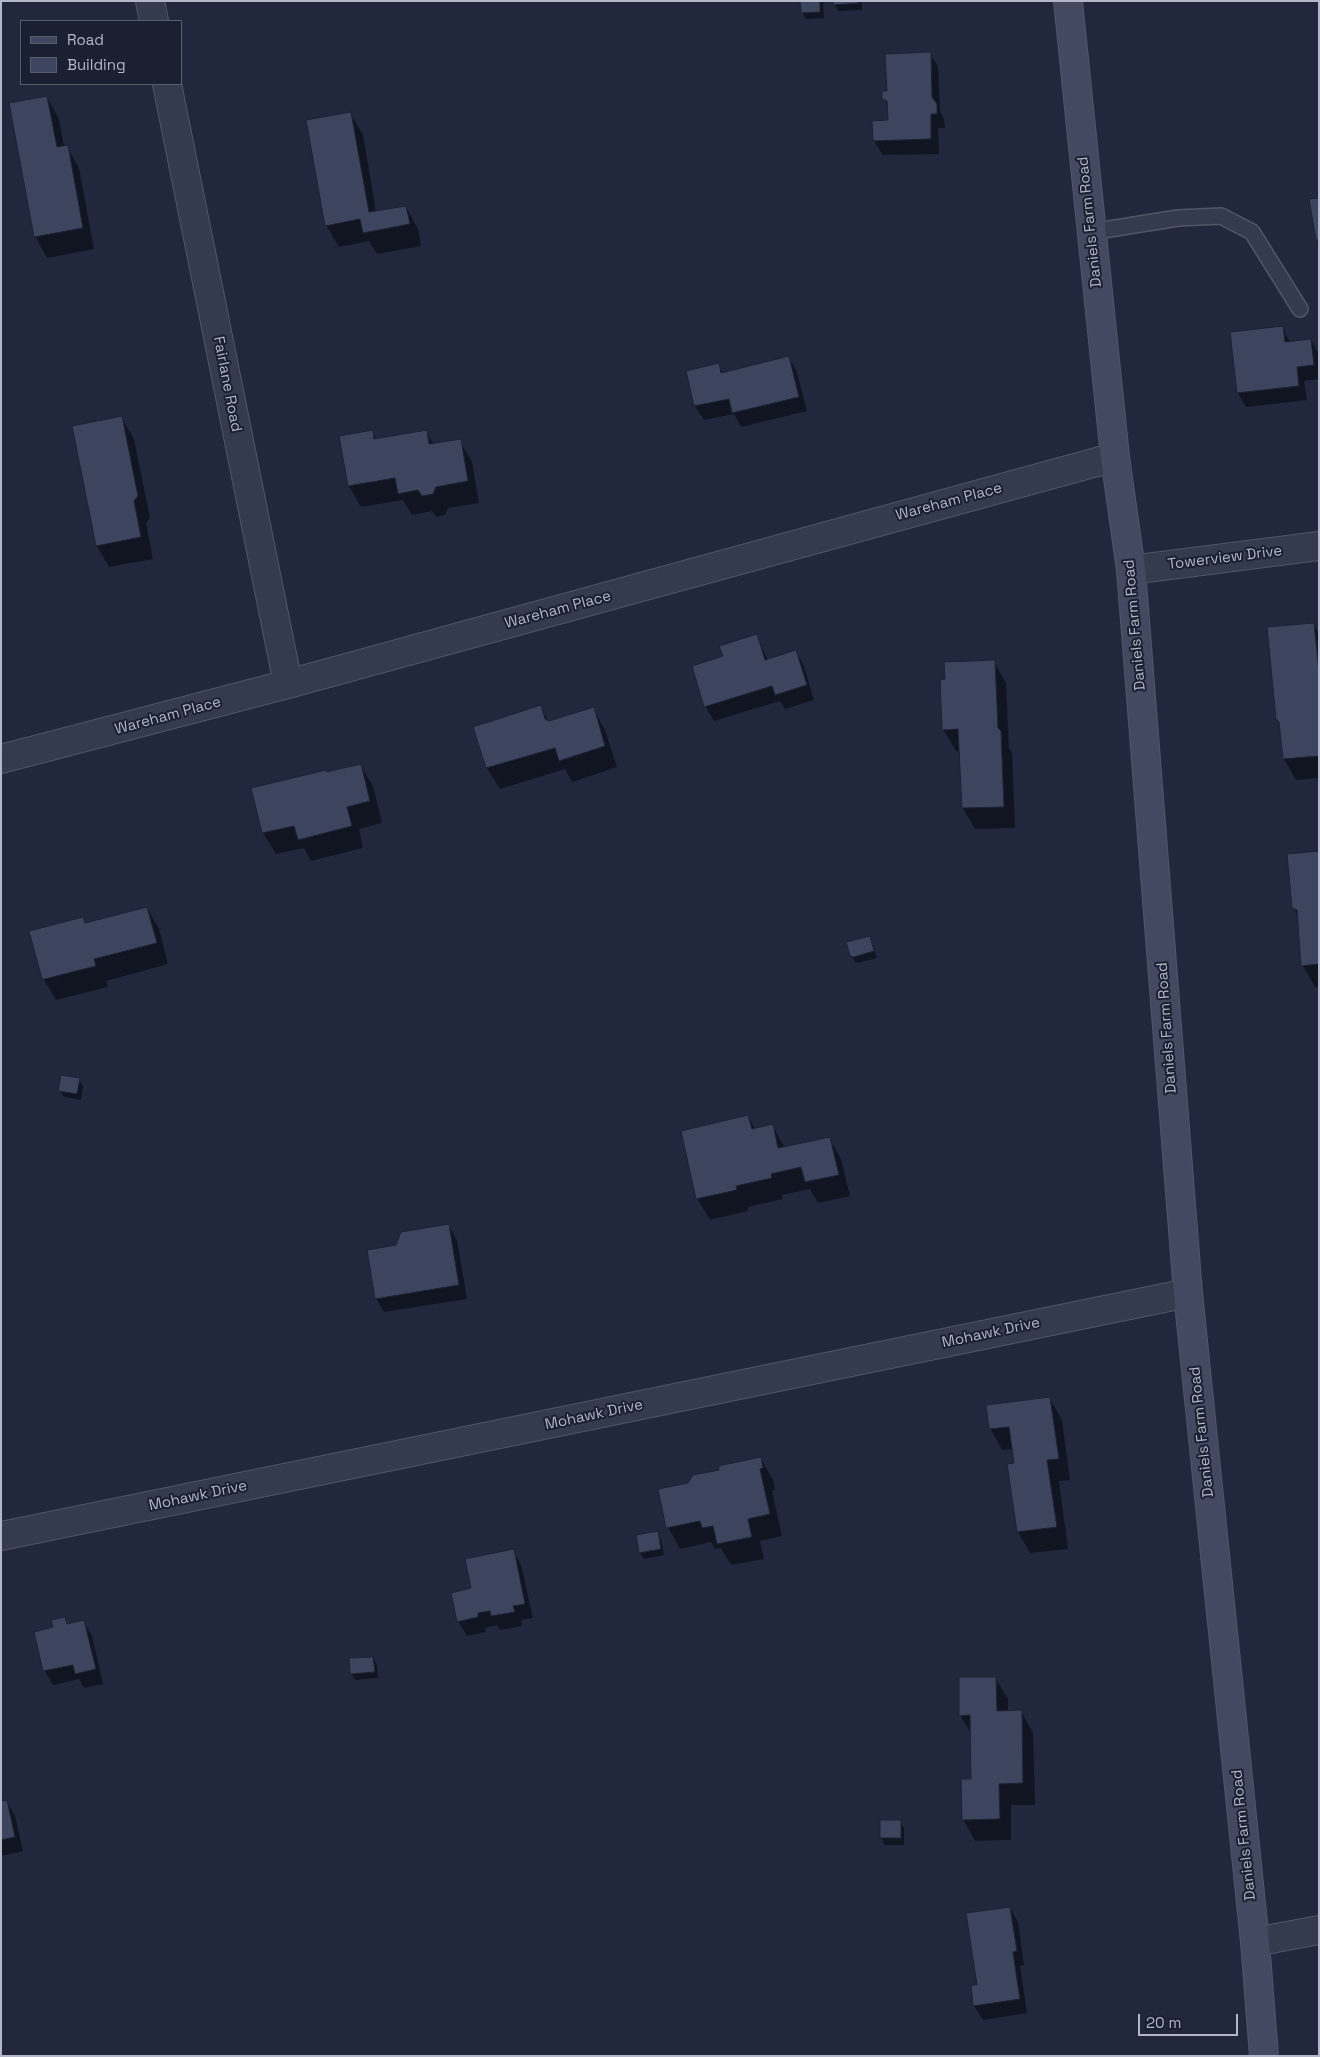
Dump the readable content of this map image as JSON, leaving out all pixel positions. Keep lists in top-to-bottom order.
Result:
{
  "streets": {
    "main road": ["Daniels Farm Road"],
    "street": [
      "Fairlane Road",
      "Wareham Place",
      "Towerview Drive",
      "Mohawk Drive"
    ]
  },
  "crossings": [
    ["Daniels Farm Road", "Wareham Place"],
    ["Daniels Farm Road", "Towerview Drive"],
    ["Daniels Farm Road", "Mohawk Drive"],
    ["Fairlane Road", "Wareham Place"]
  ],
  "legend": ["Road", "Building"],
  "scale_bar": "20 m"
}
